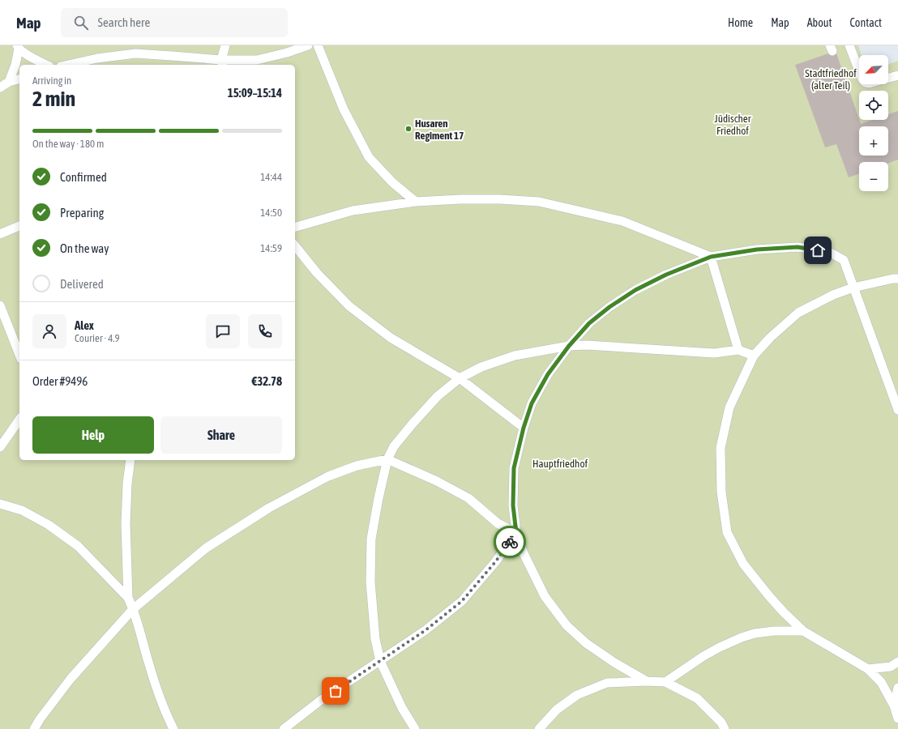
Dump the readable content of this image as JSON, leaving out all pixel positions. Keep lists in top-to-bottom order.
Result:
{
  "parks": ["Stadtfriedhof (alter Teil)", "Jüdischer Friedhof", "Hauptfriedhof"],
  "places": ["Husaren Regiment 17"],
  "north": "bottom left",
  "page": {
    "header": "Map",
    "search": "Search here",
    "nav": [
      "Home",
      "Map",
      "About",
      "Contact"
    ],
    "map_buttons": ["+", "−"],
    "heading": ["2 min", "Arriving in", "15:09–15:14"],
    "panel": [
      "Alex",
      "Courier · 4.9",
      "Order #9496",
      "€32.78"
    ],
    "bar": "On the way · 180 m",
    "list": [
      ["Confirmed", "14:44"],
      ["Preparing", "14:50"],
      ["On the way", "14:59"],
      "Delivered"
    ],
    "buttons": ["Help", "Share"]
  }
}
